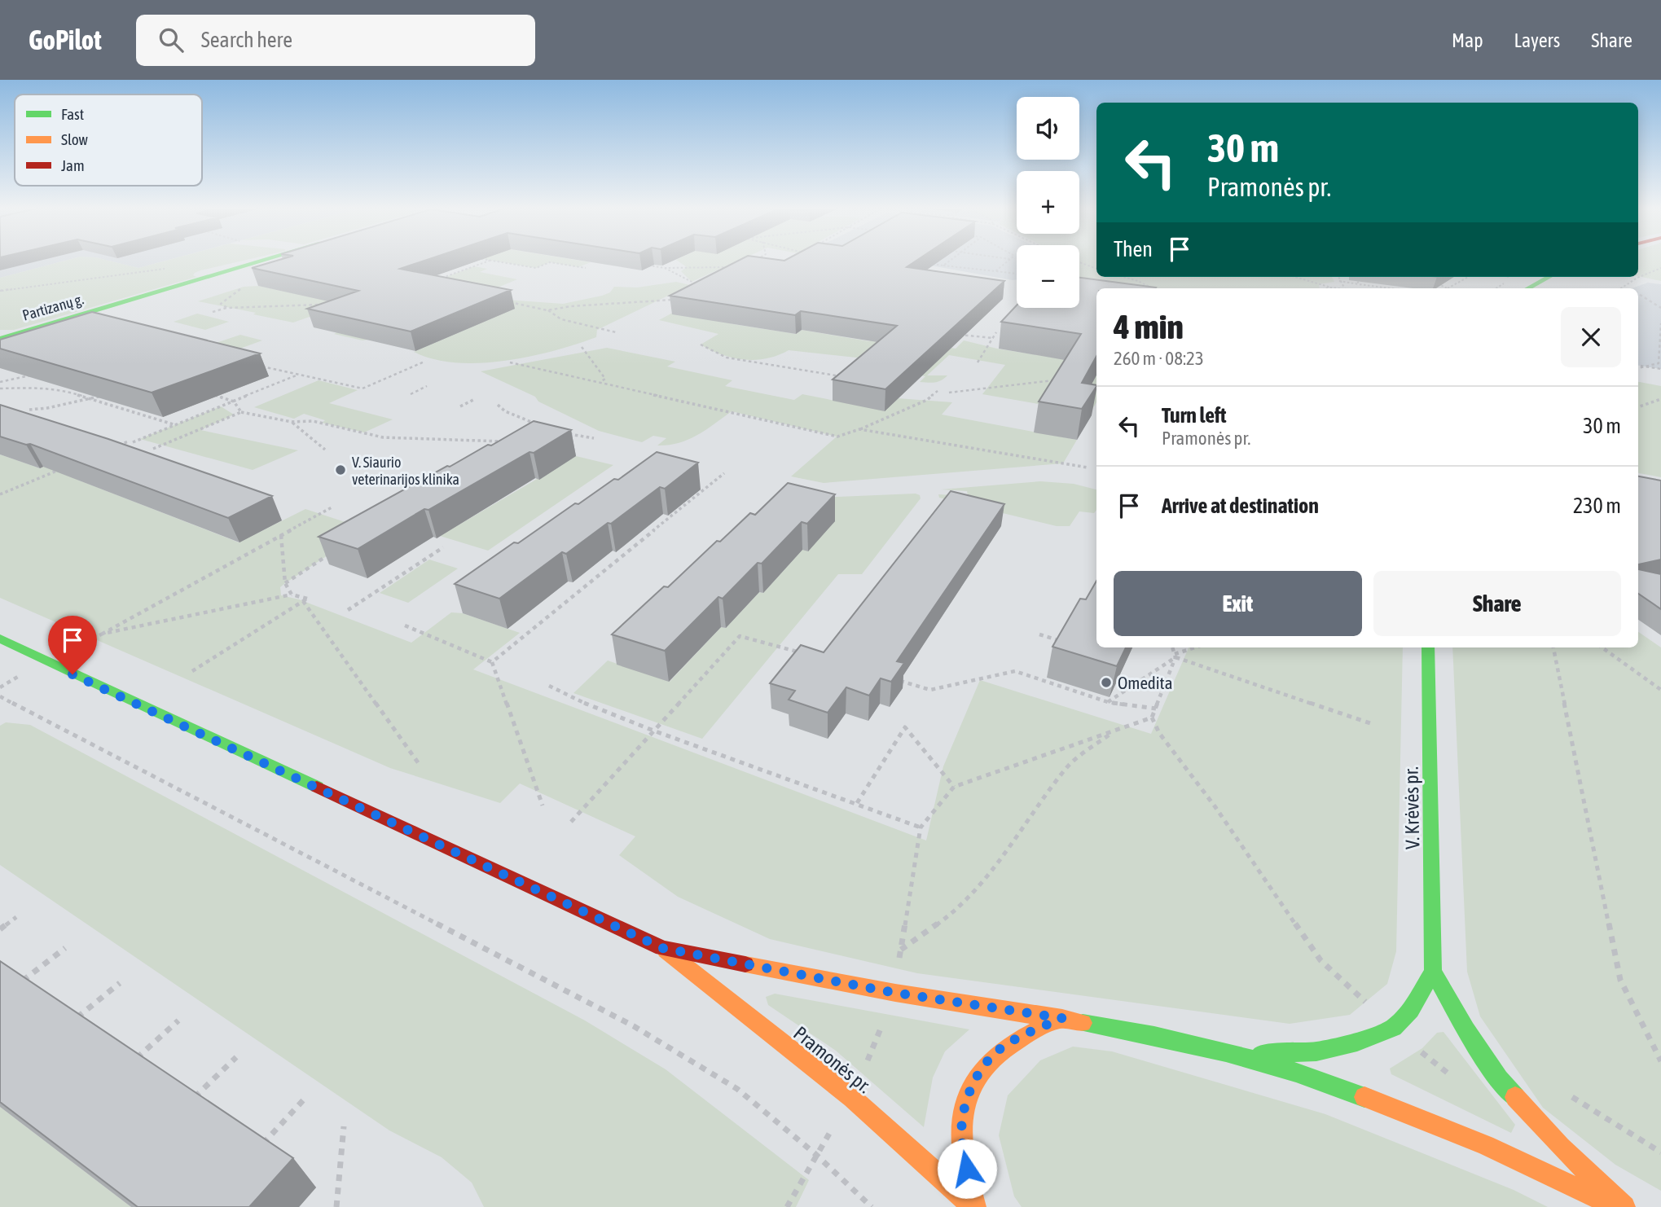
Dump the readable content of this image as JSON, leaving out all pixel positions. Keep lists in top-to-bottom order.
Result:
{
  "streets": {
    "main road": ["Partizanų g.", "V. Krėvės pr.", "Pramonės pr."]
  },
  "places": ["V. Siaurio veterinarijos klinika", "Omedita"],
  "legend": ["Fast", "Slow", "Jam"],
  "page": {
    "header": "GoPilot",
    "search": "Search here",
    "nav": ["Map", "Layers", "Share"],
    "map_buttons": ["+", "−"],
    "turn": ["30 m", "Pramonės pr."],
    "then": "Then",
    "heading": ["4 min", "260 m · 08:23"],
    "list": [
      {
        "name": "Turn left",
        "note": "Pramonės pr.",
        "value": "30 m"
      },
      {
        "name": "Arrive at destination",
        "value": "230 m"
      }
    ],
    "buttons": ["Exit", "Share"]
  }
}
